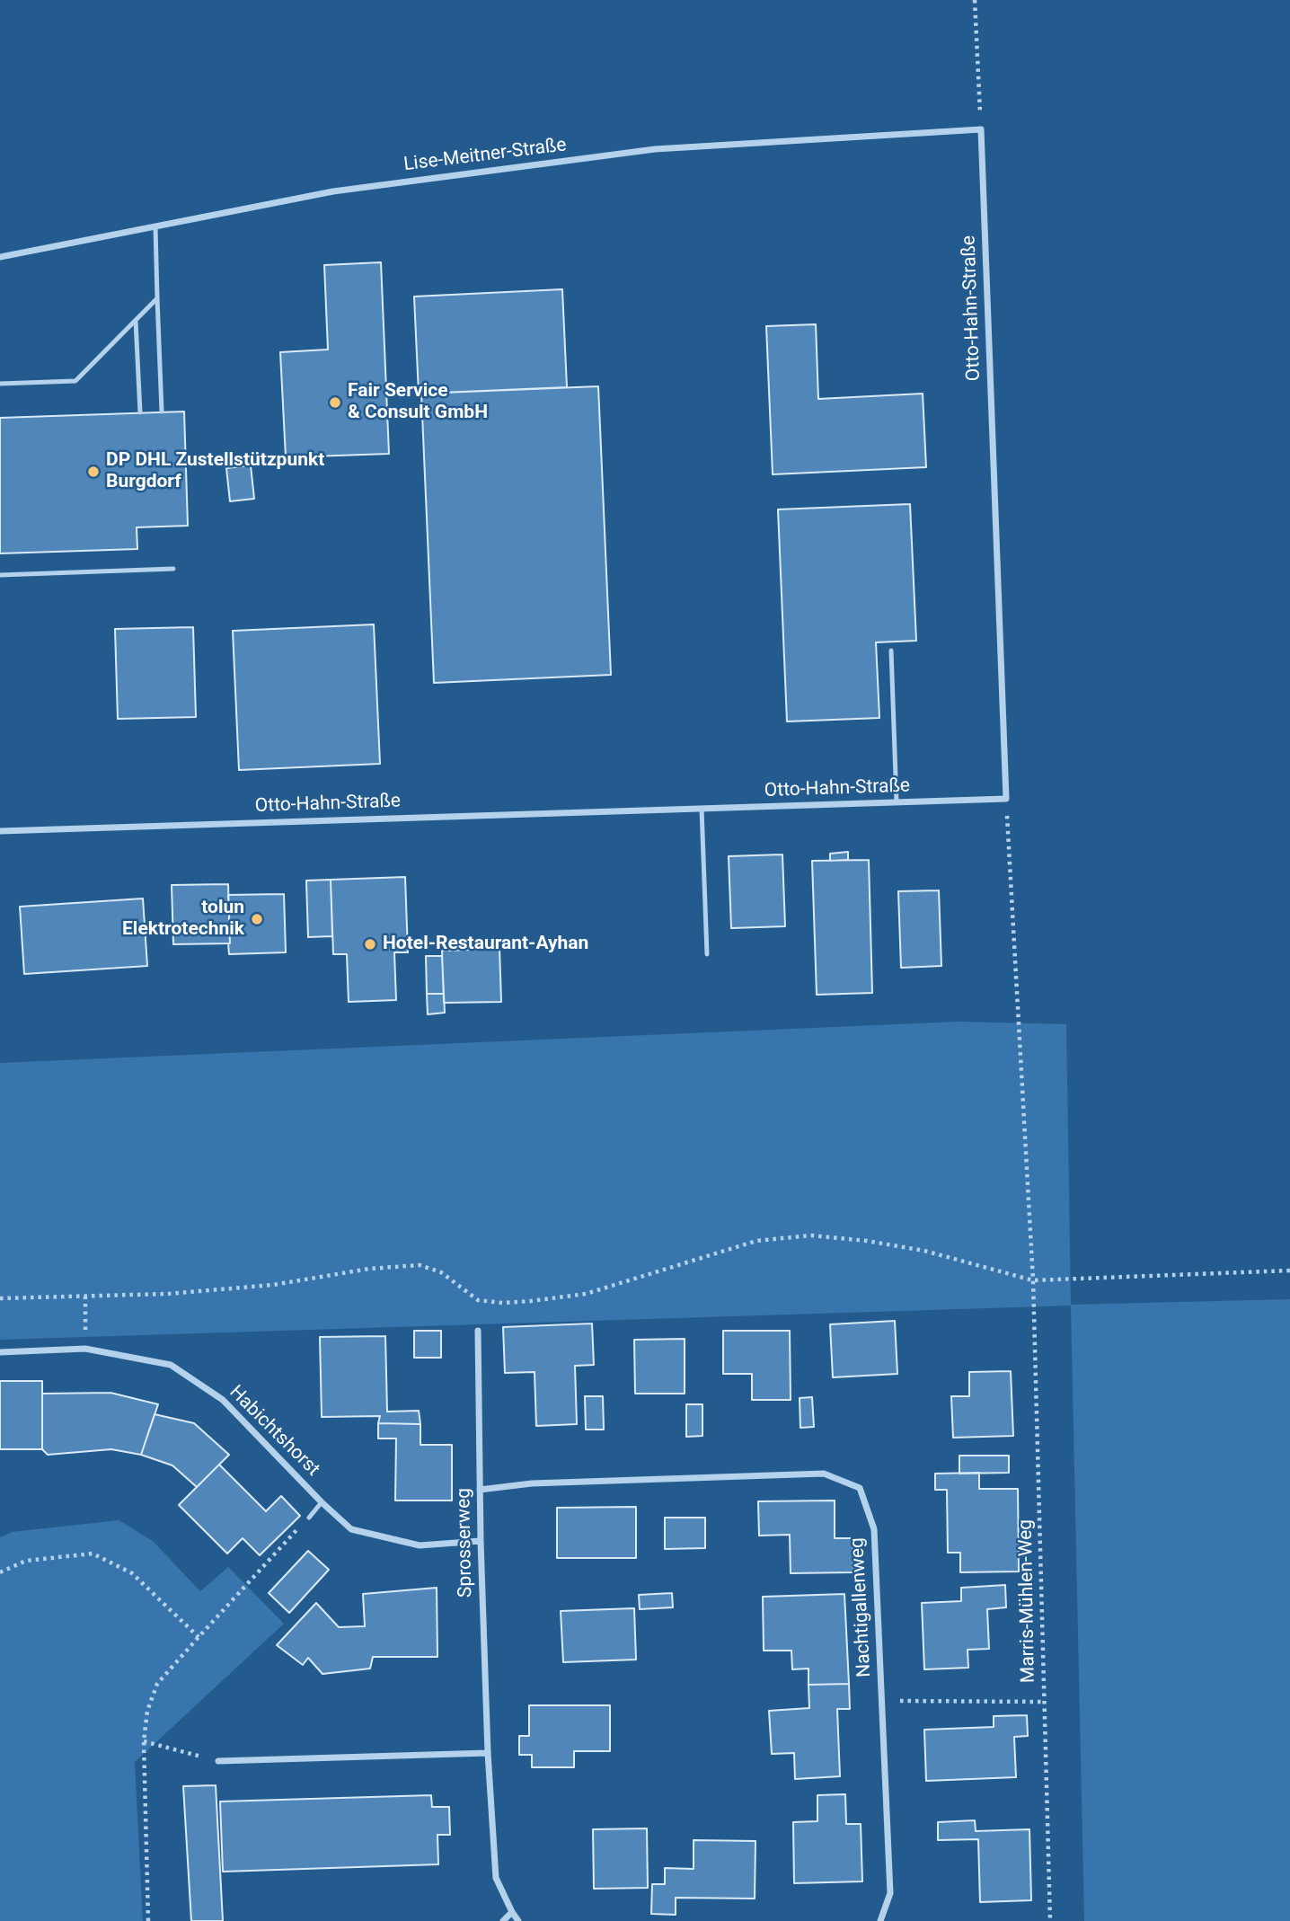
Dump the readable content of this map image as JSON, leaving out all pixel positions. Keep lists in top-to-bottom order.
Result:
{
  "streets": {
    "street": [
      "Lise-Meitner-Straße",
      "Otto-Hahn-Straße",
      "Habichtshorst",
      "Sprosserweg",
      "Nachtigallenweg"
    ],
    "path": ["Marris-Mühlen-Weg"]
  },
  "crossings": [
    ["Lise-Meitner-Straße", "Otto-Hahn-Straße"],
    ["Otto-Hahn-Straße", "Marris-Mühlen-Weg"],
    ["Habichtshorst", "Sprosserweg"],
    ["Sprosserweg", "Nachtigallenweg"]
  ],
  "places": [
    "Fair Service & Consult GmbH",
    "DP DHL Zustellstützpunkt Burgdorf",
    "tolun Elektrotechnik",
    "Hotel-Restaurant-Ayhan"
  ]
}
